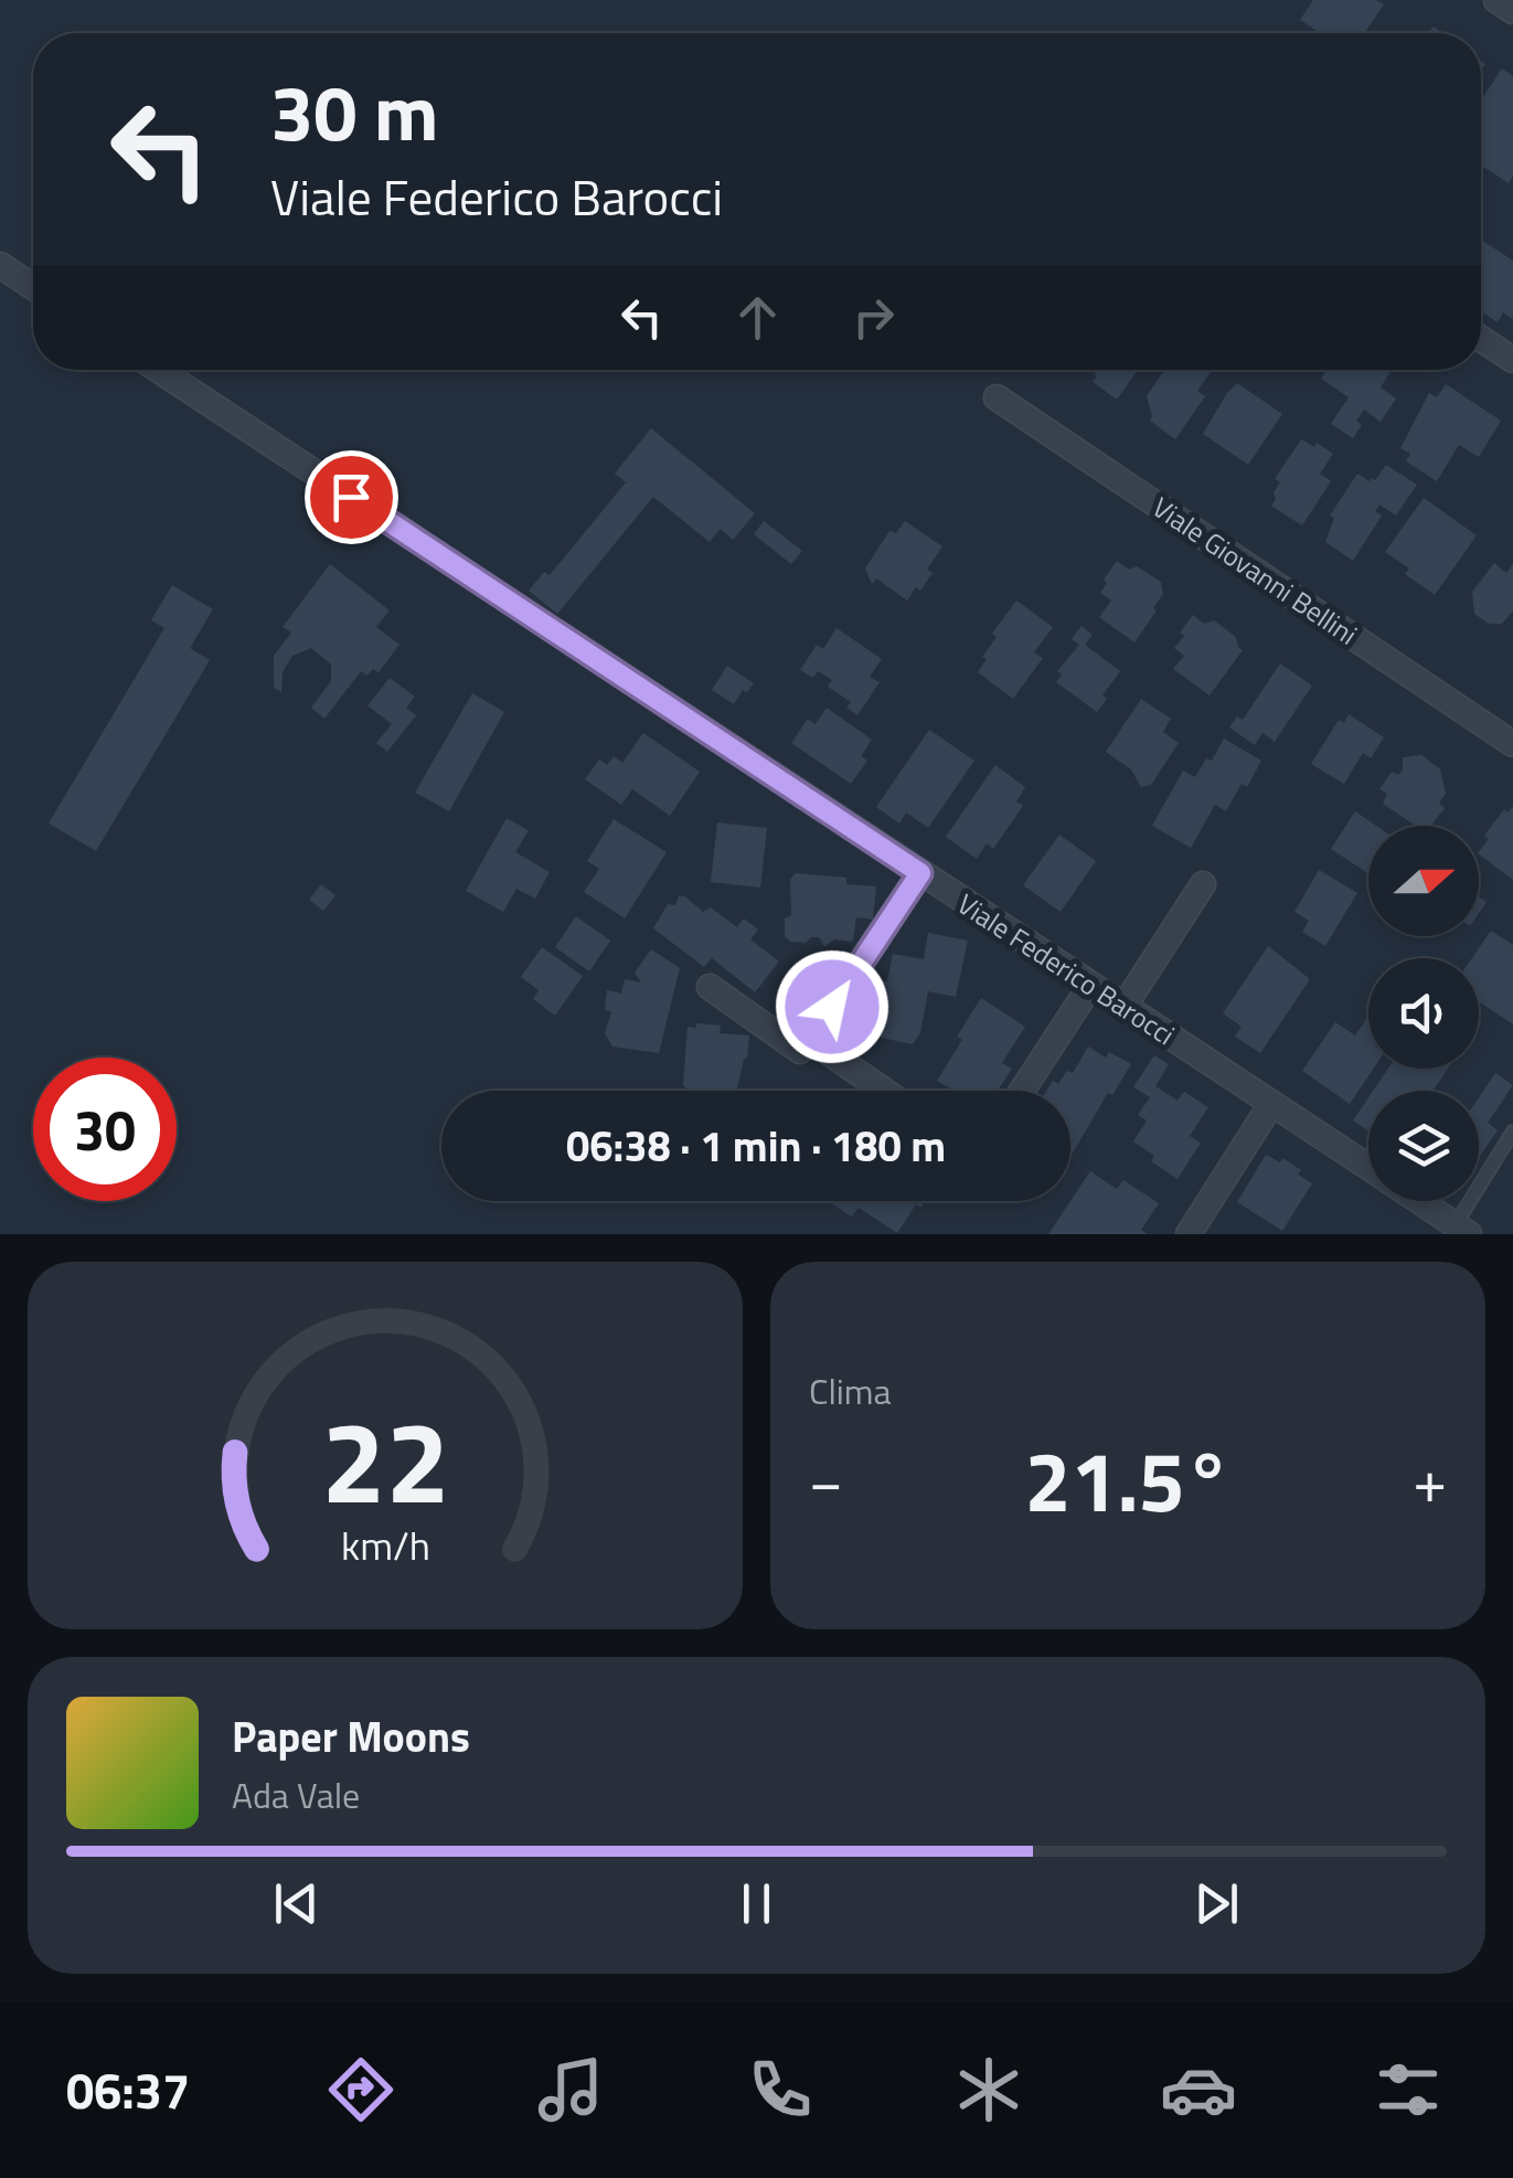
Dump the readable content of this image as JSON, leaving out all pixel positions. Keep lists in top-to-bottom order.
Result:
{
  "streets": {
    "street": ["Viale Giovanni Bellini", "Viale Federico Barocci"]
  },
  "north": "right",
  "page": {
    "turn": ["30 m", "Viale Federico Barocci"],
    "limit": "30",
    "trip": "06:38 · 1 min · 180 m",
    "tile": "Clima",
    "heat": ["−", "21.5°", "+"],
    "song": ["Paper Moons", "Ada Vale"],
    "tabs": "06:37",
    "gauge": ["22", "km/h"]
  }
}
